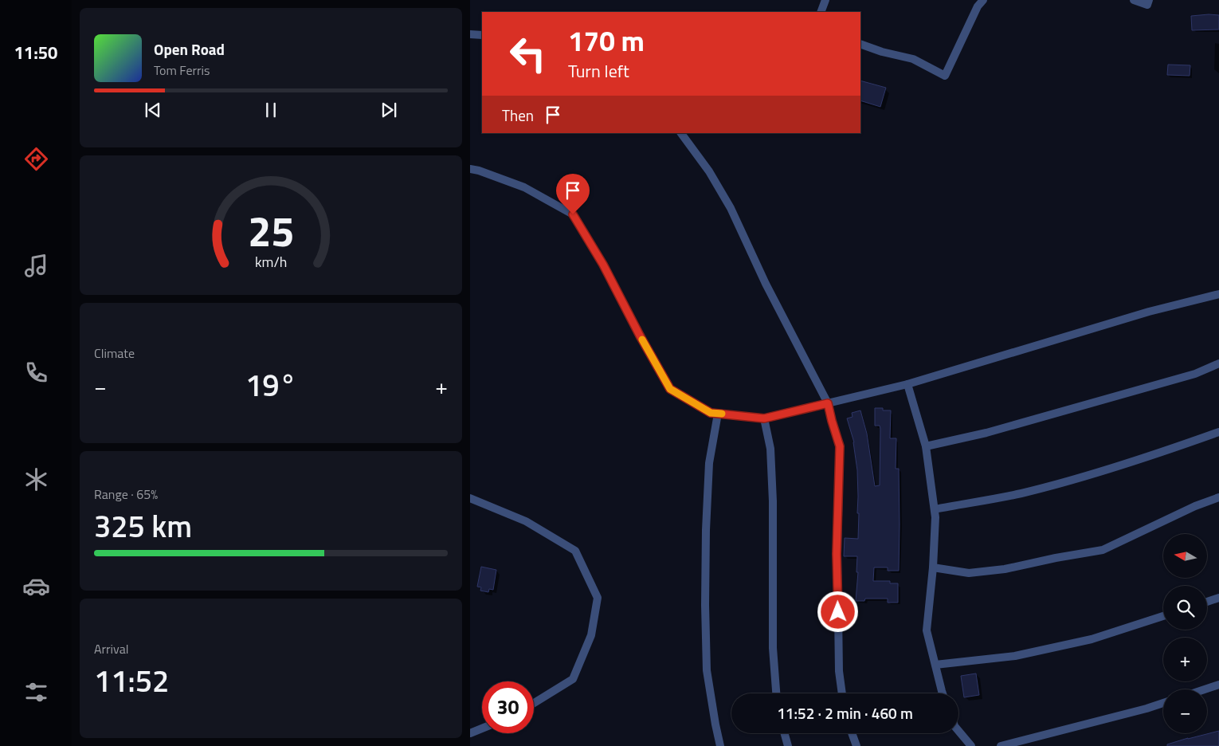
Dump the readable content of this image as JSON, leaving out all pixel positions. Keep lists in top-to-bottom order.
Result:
{
  "north": "left",
  "page": {
    "tabs": "11:50",
    "turn": ["170 m", "Turn left"],
    "song": ["Open Road", "Tom Ferris"],
    "then": "Then",
    "tile": [
      "Climate",
      ["Range · 65%", "325 km"],
      ["Arrival", "11:52"]
    ],
    "heat": ["−", "19°", "+"],
    "map_buttons": ["+", "−"],
    "limit": "30",
    "trip": "11:52 · 2 min · 460 m",
    "gauge": ["25", "km/h"]
  }
}
